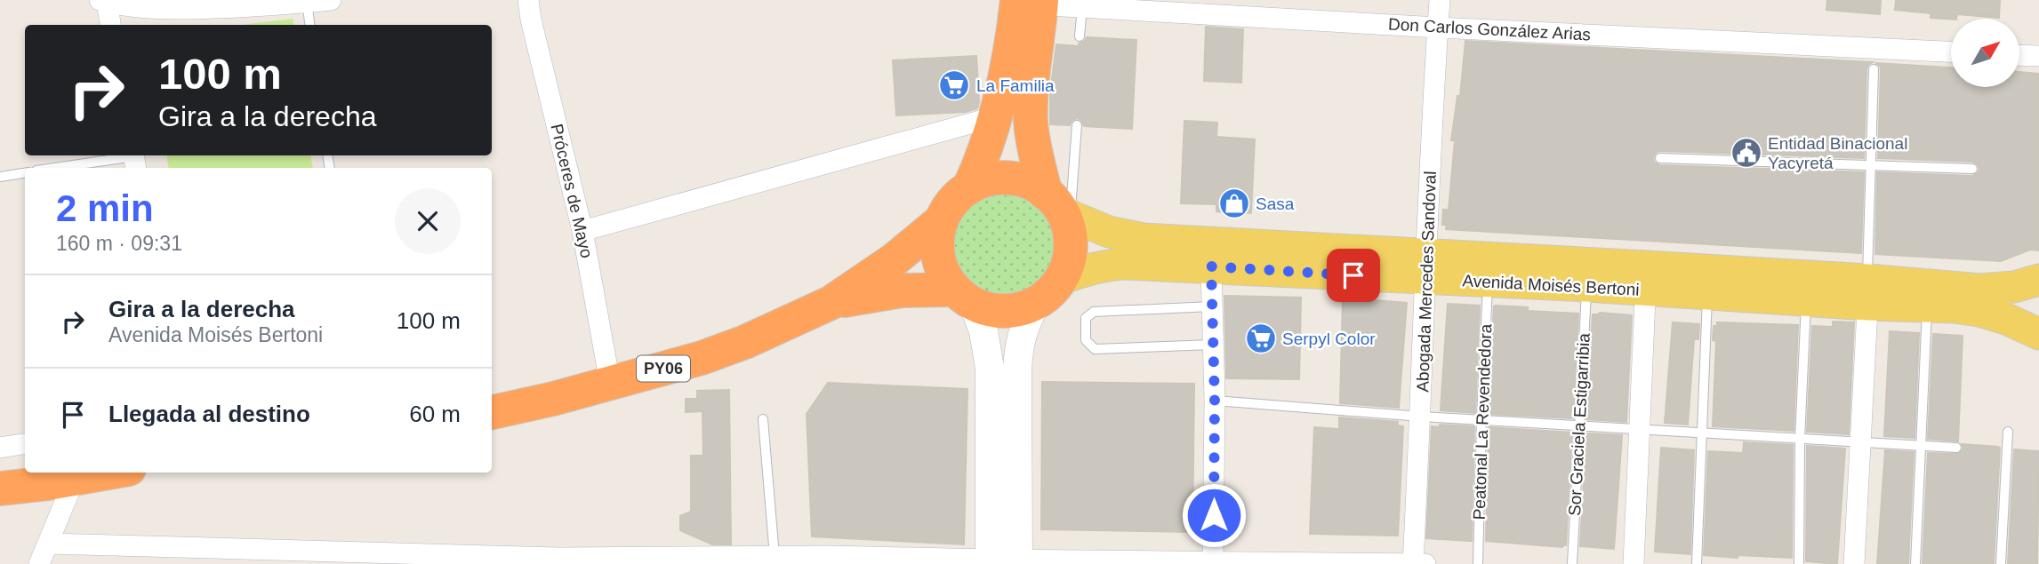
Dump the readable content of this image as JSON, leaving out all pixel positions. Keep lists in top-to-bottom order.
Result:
{
  "streets": {
    "highway": ["PY06"],
    "main road": ["Avenida Moisés Bertoni"],
    "street": ["Don Carlos González Arias", "Próceres de Mayo", "Abogada Mercedes Sandoval"],
    "lane": ["Peatonal La Revendedora", "Sor Graciela Estigarribia"]
  },
  "crossings": [
    ["Don Carlos González Arias", "Abogada Mercedes Sandoval"],
    ["Don Carlos González Arias", "PY06"],
    ["Próceres de Mayo", "PY06"],
    ["Abogada Mercedes Sandoval", "Avenida Moisés Bertoni"],
    ["Avenida Moisés Bertoni", "PY06"],
    ["Avenida Moisés Bertoni", "Peatonal La Revendedora"],
    ["Avenida Moisés Bertoni", "Sor Graciela Estigarribia"]
  ],
  "places": {
    "supermarket": ["La Familia", "Serpyl Color"],
    "public building": ["Entidad Binacional Yacyretá"],
    "shop": ["Sasa"]
  },
  "north": "top right",
  "page": {
    "turn": ["100 m", "Gira a la derecha"],
    "heading": ["2 min", "160 m · 09:31"],
    "list": [
      {
        "name": "Gira a la derecha",
        "note": "Avenida Moisés Bertoni",
        "value": "100 m"
      },
      {
        "name": "Llegada al destino",
        "value": "60 m"
      }
    ]
  }
}
